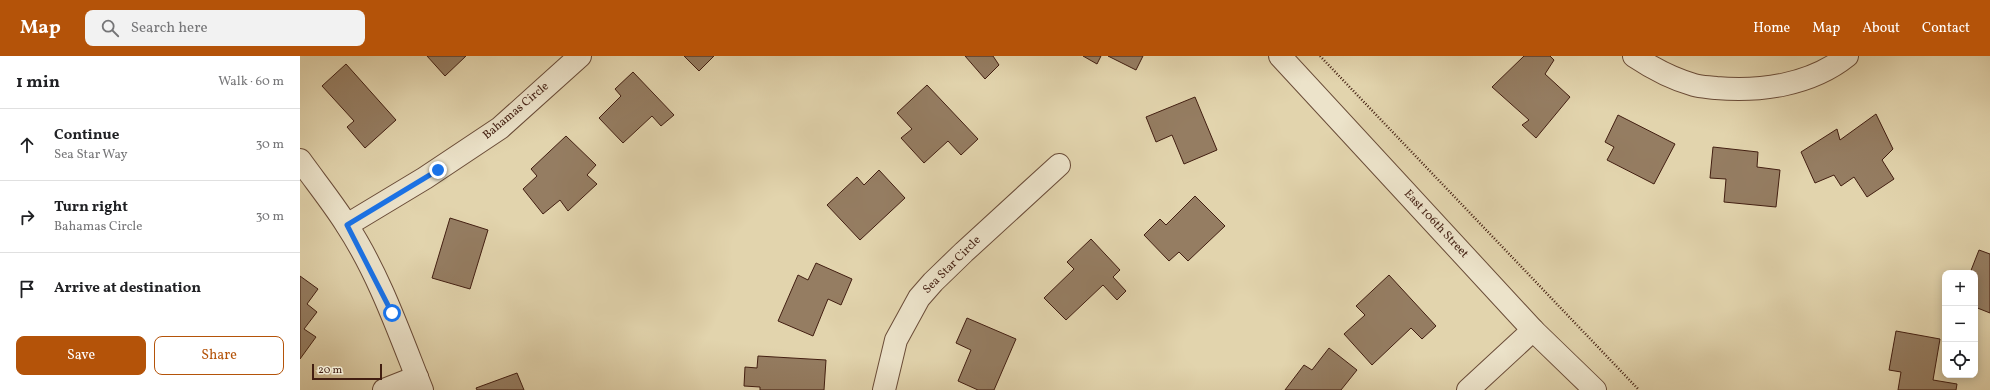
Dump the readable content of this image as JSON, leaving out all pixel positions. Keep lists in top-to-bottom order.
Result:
{
  "streets": {
    "street": ["Bahamas Circle", "East 106th Street", "Sea Star Circle"]
  },
  "scale_bar": "20 m",
  "page": {
    "header": "Map",
    "search": "Search here",
    "nav": [
      "Home",
      "Map",
      "About",
      "Contact"
    ],
    "heading": ["1 min", "Walk · 60 m"],
    "list": [
      ["Continue", "Sea Star Way", "30 m"],
      ["Turn right", "Bahamas Circle", "30 m"],
      "Arrive at destination"
    ],
    "map_buttons": ["+", "−"],
    "buttons": ["Save", "Share"],
    "scale": "20 m"
  }
}
